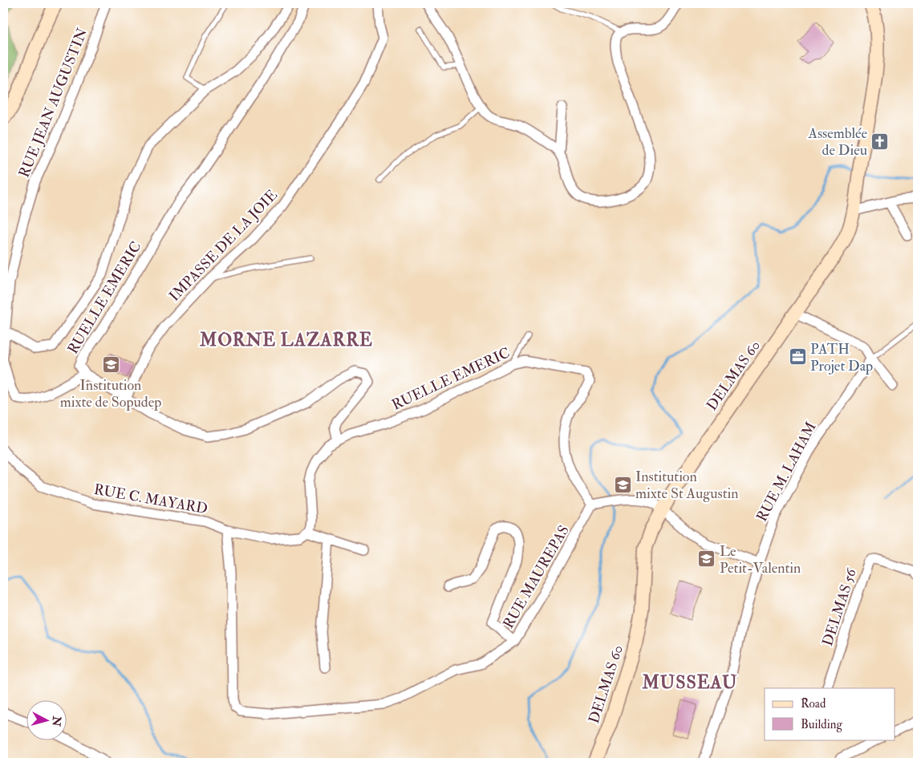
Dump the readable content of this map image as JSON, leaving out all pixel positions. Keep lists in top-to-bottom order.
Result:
{
  "streets": {
    "street": [
      "RUE JEAN AUGUSTIN",
      "IMPASSE DE LA JOIE",
      "RUELLE EMERIC",
      "DELMAS 60",
      "RUE M. LAHAM",
      "RUE C. MAYARD",
      "RUE MAUREPAS",
      "DELMAS 56"
    ]
  },
  "crossings": [
    ["IMPASSE DE LA JOIE", "RUELLE EMERIC"],
    ["RUELLE EMERIC", "RUE MAUREPAS"],
    ["RUE C. MAYARD", "RUE MAUREPAS"]
  ],
  "districts": ["MORNE LAZARRE", "MUSSEAU"],
  "places": {
    "church": ["Assemblée de Dieu"],
    "office": ["PATH Projet Dap"],
    "school or university": ["Institution mixte de Sopudep", "Institution mixte St Augustin", "Le Petit-Valentin"]
  },
  "legend": ["Road", "Building"],
  "north": "right"
}
